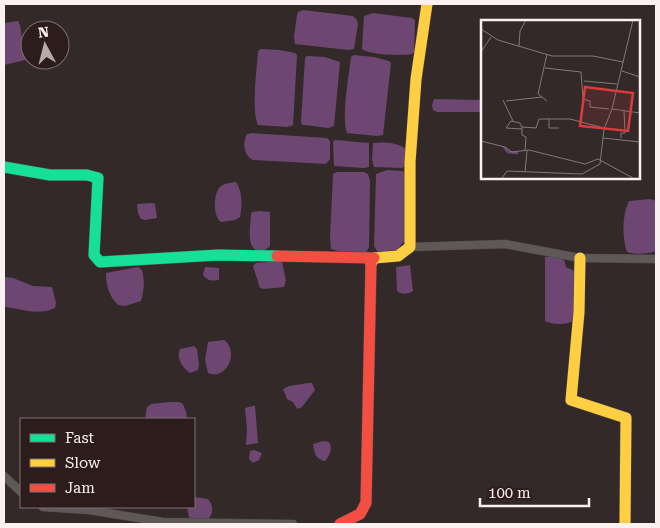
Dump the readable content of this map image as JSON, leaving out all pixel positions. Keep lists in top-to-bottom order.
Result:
{
  "legend": ["Fast", "Slow", "Jam"],
  "scale_bar": "100 m",
  "north": "top"
}
